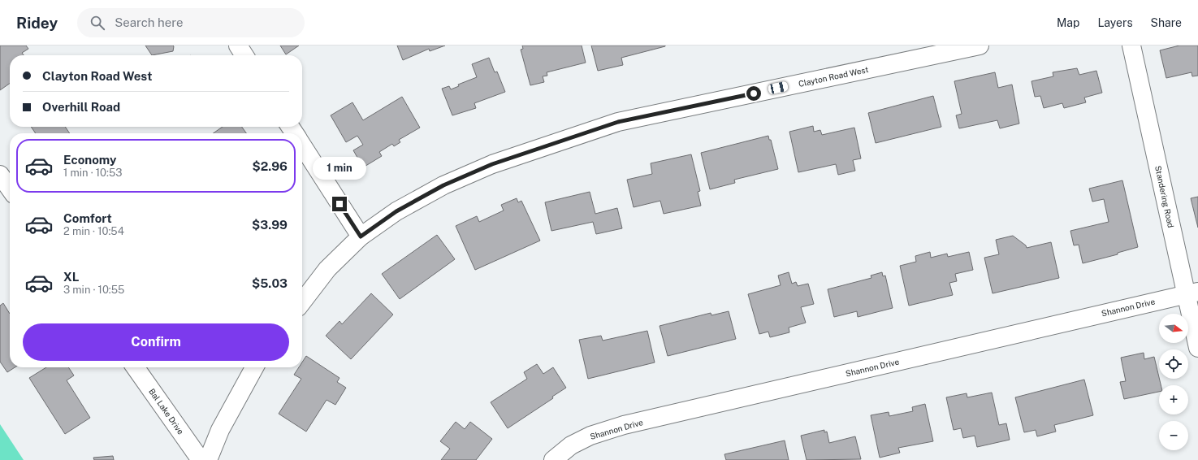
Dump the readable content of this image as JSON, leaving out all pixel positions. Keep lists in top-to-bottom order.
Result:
{
  "streets": {
    "street": [
      "Clayton Road West",
      "Standering Road",
      "Shannon Drive",
      "Bal Lake Drive"
    ]
  },
  "crossings": [
    ["Standering Road", "Shannon Drive"]
  ],
  "north": "right",
  "page": {
    "header": "Ridey",
    "search": "Search here",
    "nav": ["Map", "Layers", "Share"],
    "banner": ["Clayton Road West", "Overhill Road"],
    "list": [
      {
        "name": "Economy",
        "note": "1 min · 10:53",
        "value": "$2.96"
      },
      {
        "name": "Comfort",
        "note": "2 min · 10:54",
        "value": "$3.99"
      },
      {
        "name": "XL",
        "note": "3 min · 10:55",
        "value": "$5.03"
      }
    ],
    "bubble": "1 min",
    "map_buttons": ["+", "−"],
    "buttons": "Confirm"
  }
}
